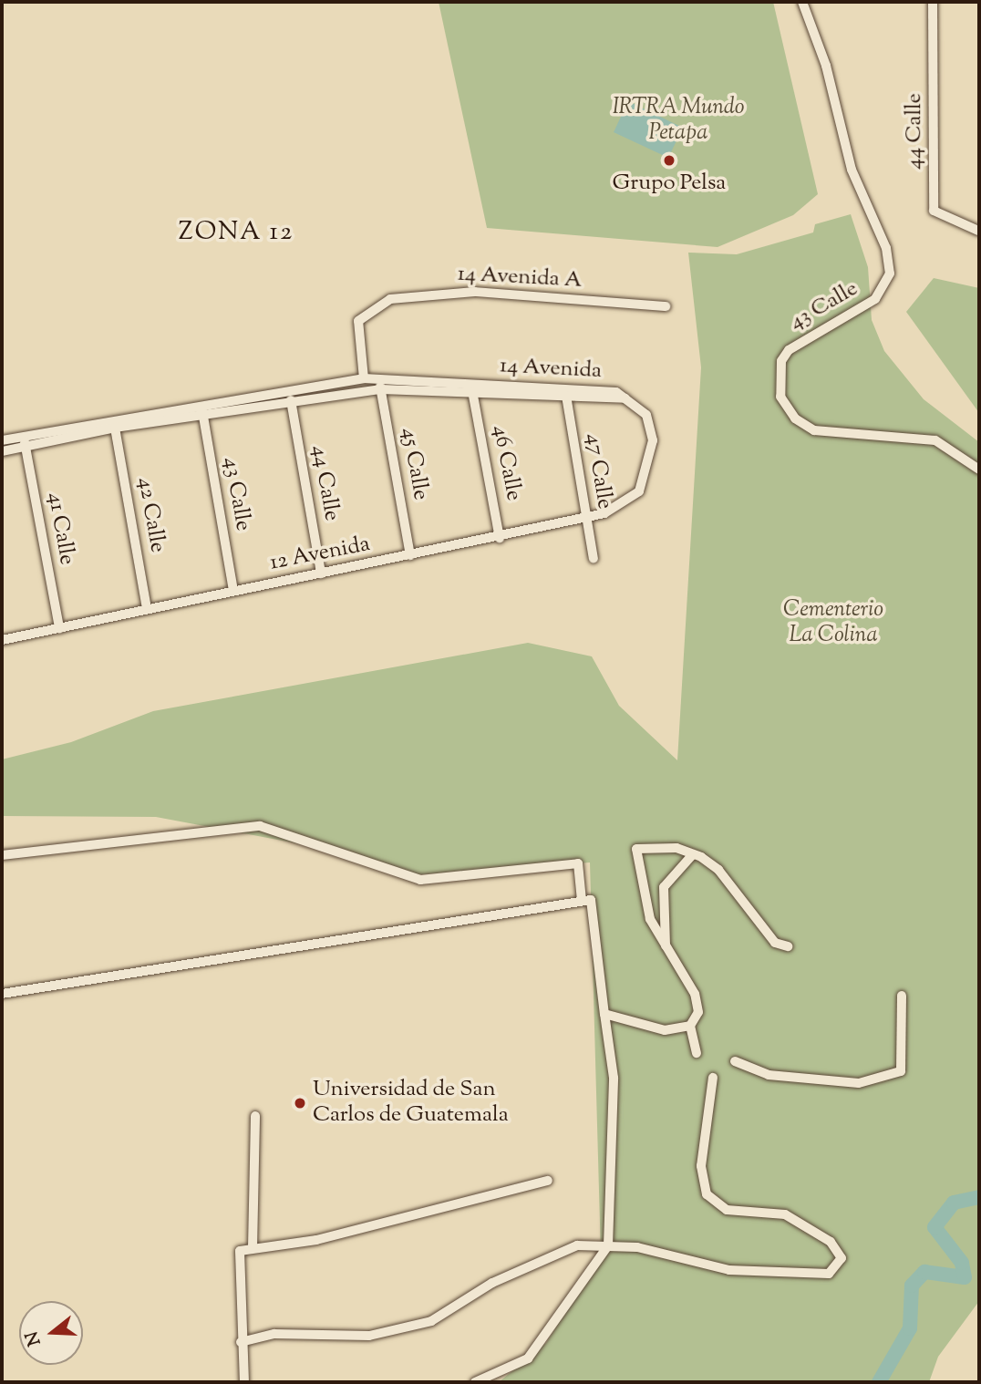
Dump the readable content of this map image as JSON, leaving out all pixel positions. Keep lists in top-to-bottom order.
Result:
{
  "streets": {
    "street": [
      "44 Calle",
      "14 Avenida A",
      "43 Calle",
      "14 Avenida",
      "46 Calle",
      "45 Calle",
      "47 Calle",
      "42 Calle",
      "41 Calle",
      "12 Avenida"
    ]
  },
  "crossings": [
    ["44 Calle", "14 Avenida"],
    ["44 Calle", "12 Avenida"],
    ["14 Avenida A", "14 Avenida"],
    ["43 Calle", "14 Avenida"],
    ["43 Calle", "12 Avenida"],
    ["14 Avenida", "46 Calle"],
    ["14 Avenida", "45 Calle"],
    ["14 Avenida", "47 Calle"],
    ["14 Avenida", "42 Calle"],
    ["14 Avenida", "41 Calle"],
    ["14 Avenida", "12 Avenida"],
    ["46 Calle", "12 Avenida"],
    ["45 Calle", "12 Avenida"],
    ["47 Calle", "12 Avenida"],
    ["42 Calle", "12 Avenida"],
    ["41 Calle", "12 Avenida"]
  ],
  "districts": ["ZONA 12"],
  "parks": ["IRTRA Mundo Petapa", "Cementerio La Colina"],
  "places": ["Grupo Pelsa", "Universidad de San Carlos de Guatemala"],
  "north": "left"
}
